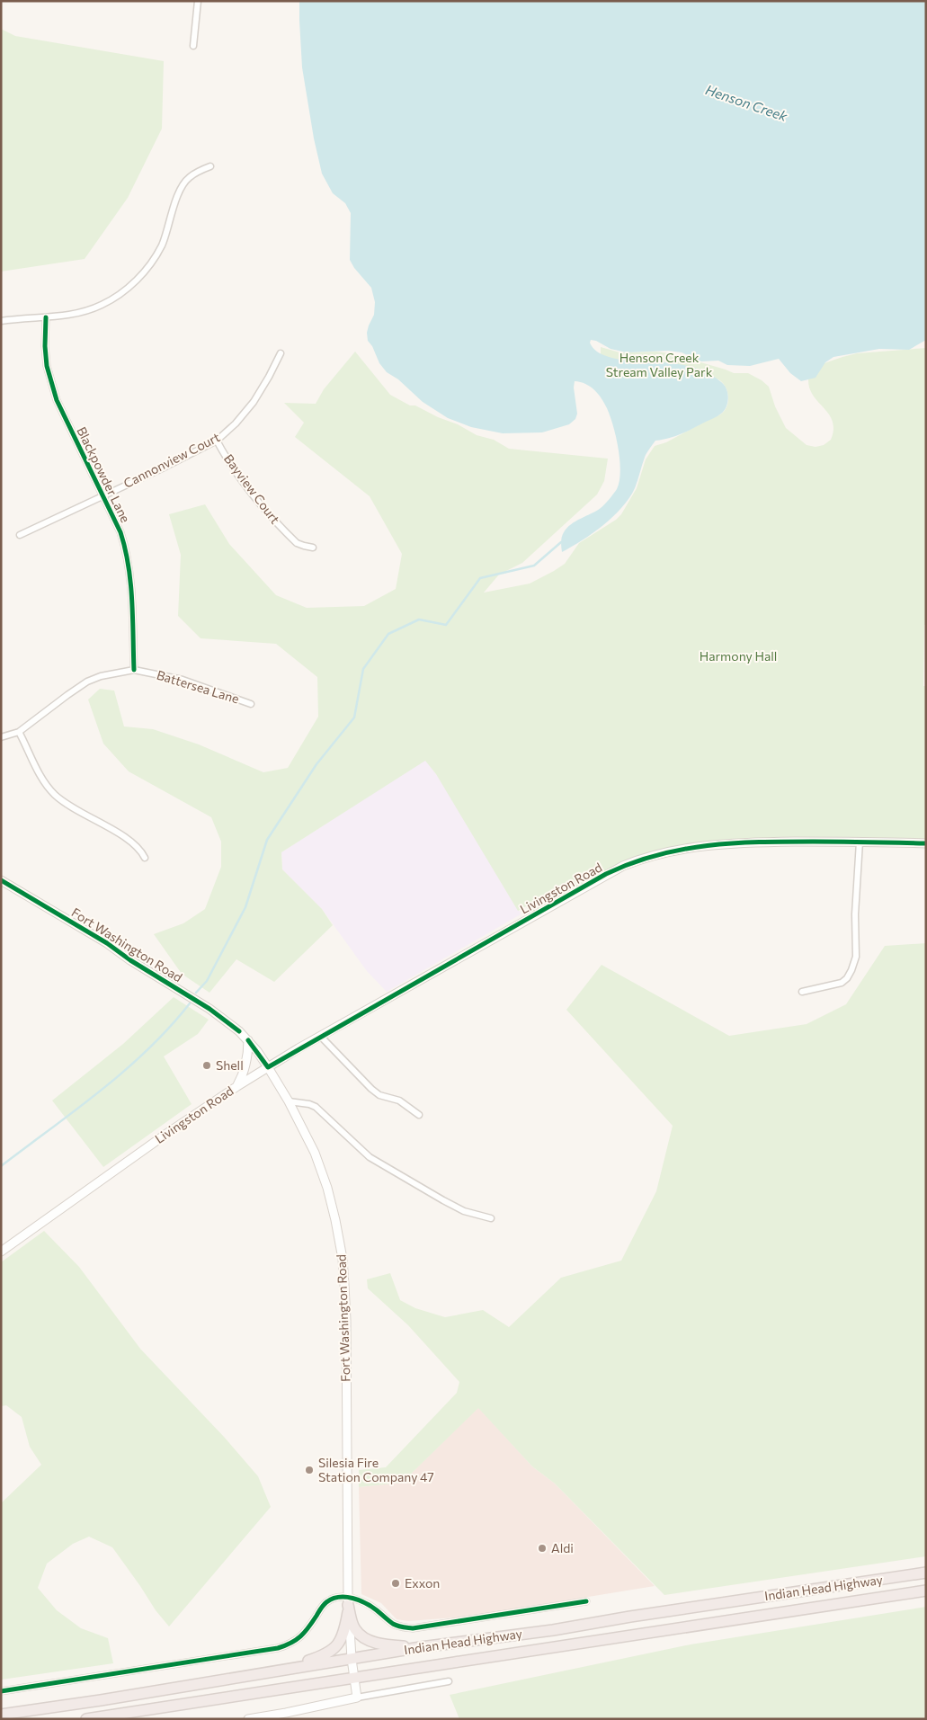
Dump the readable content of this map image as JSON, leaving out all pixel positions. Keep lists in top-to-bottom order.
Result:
{
  "streets": {
    "highway": ["Indian Head Highway"],
    "main road": ["Livingston Road", "Fort Washington Road"],
    "street": [
      "Cannonview Court",
      "Blackpowder Lane",
      "Bayview Court",
      "Battersea Lane"
    ]
  },
  "crossings": [
    ["Cannonview Court", "Blackpowder Lane"],
    ["Cannonview Court", "Bayview Court"],
    ["Blackpowder Lane", "Battersea Lane"],
    ["Livingston Road", "Fort Washington Road"],
    ["Fort Washington Road", "Indian Head Highway"]
  ],
  "water": ["Henson Creek"],
  "parks": ["Henson Creek Stream Valley Park", "Harmony Hall"],
  "places": [
    "Shell",
    "Silesia Fire Station Company 47",
    "Aldi",
    "Exxon"
  ]
}
